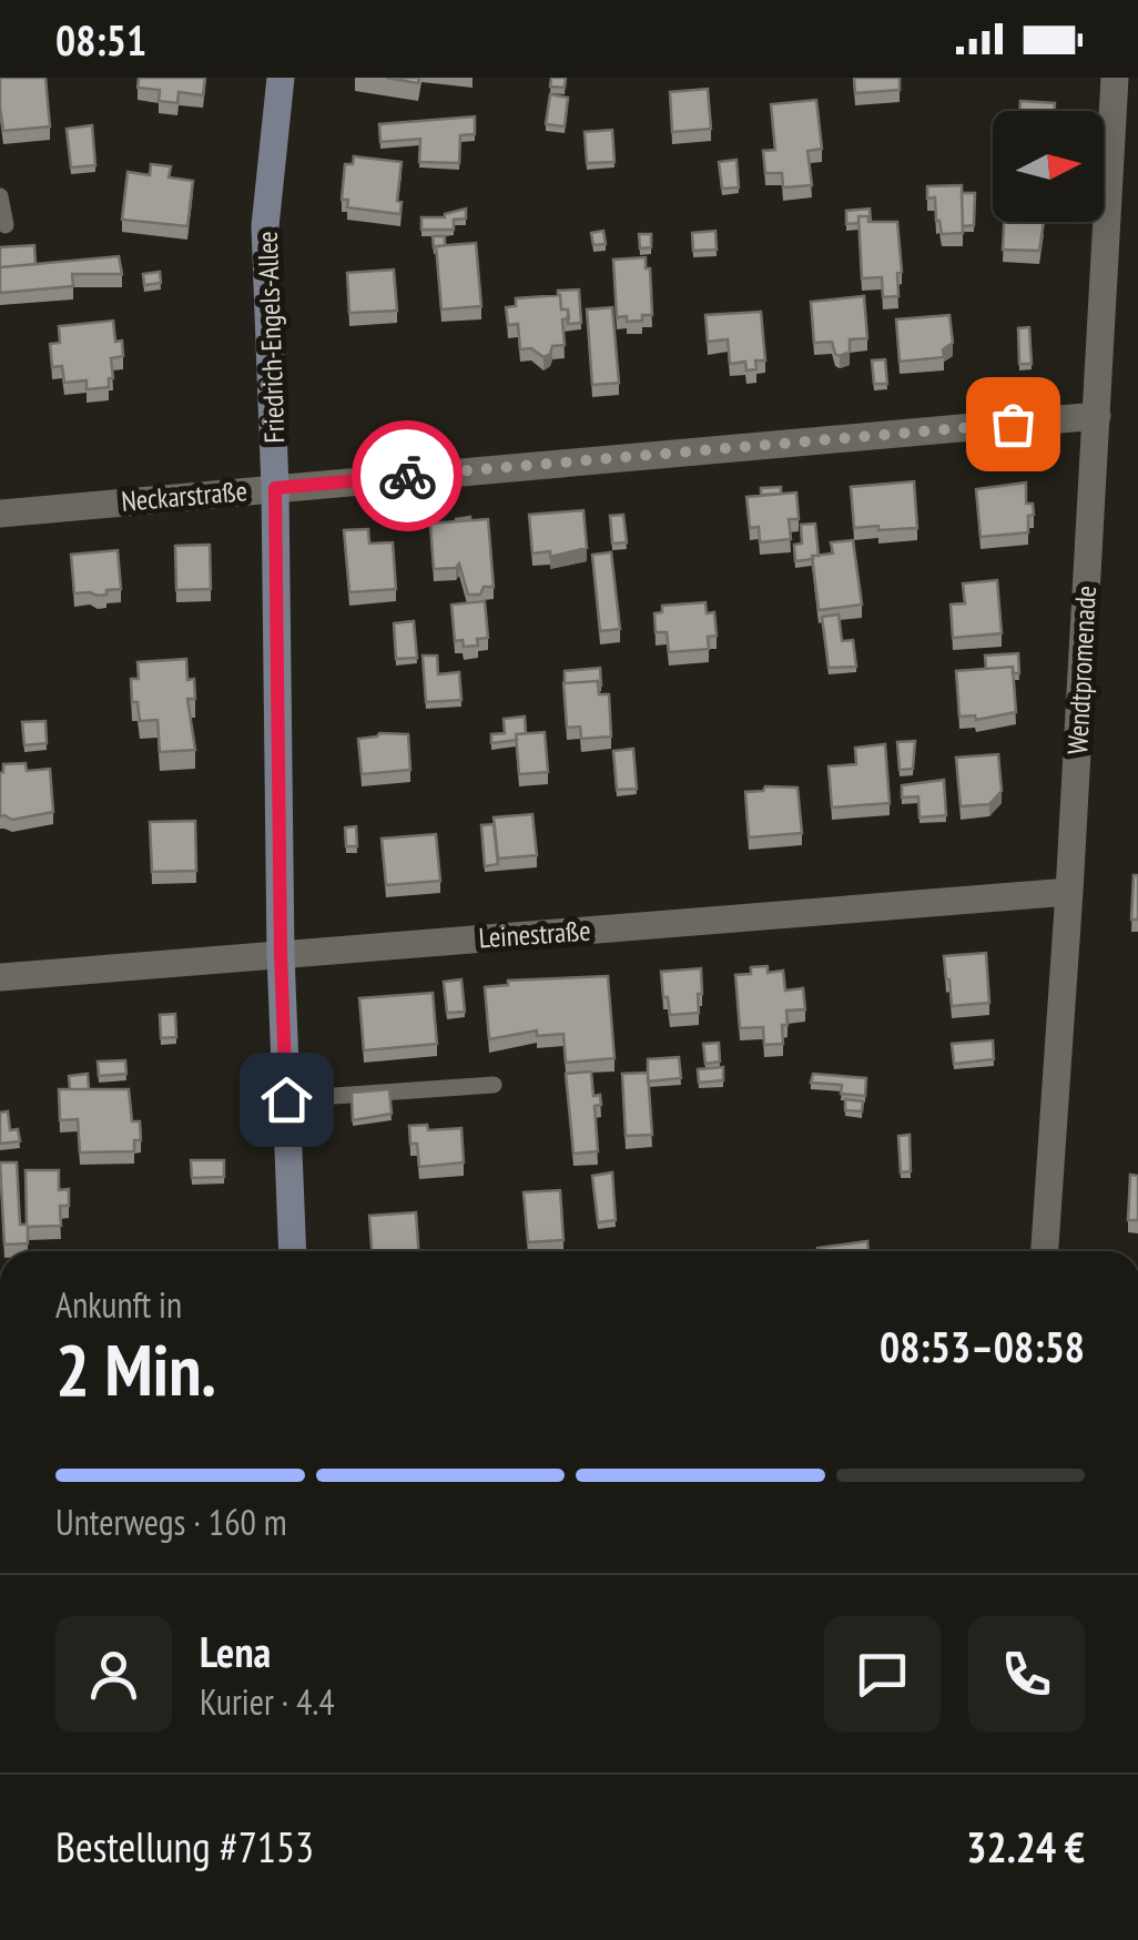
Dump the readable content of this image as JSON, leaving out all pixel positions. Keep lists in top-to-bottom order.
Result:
{
  "streets": {
    "street": [
      "Friedrich-Engels-Allee",
      "Neckarstraße",
      "Wendtpromenade",
      "Leinestraße"
    ]
  },
  "crossings": [
    ["Friedrich-Engels-Allee", "Neckarstraße"],
    ["Friedrich-Engels-Allee", "Leinestraße"],
    ["Neckarstraße", "Wendtpromenade"],
    ["Wendtpromenade", "Leinestraße"]
  ],
  "north": "right",
  "page": {
    "status": "08:51",
    "heading": ["2 Min.", "Ankunft in", "08:53–08:58"],
    "panel": [
      "Lena",
      "Kurier · 4.4",
      "Bestellung #7153",
      "32.24 €"
    ],
    "bar": "Unterwegs · 160 m"
  }
}
